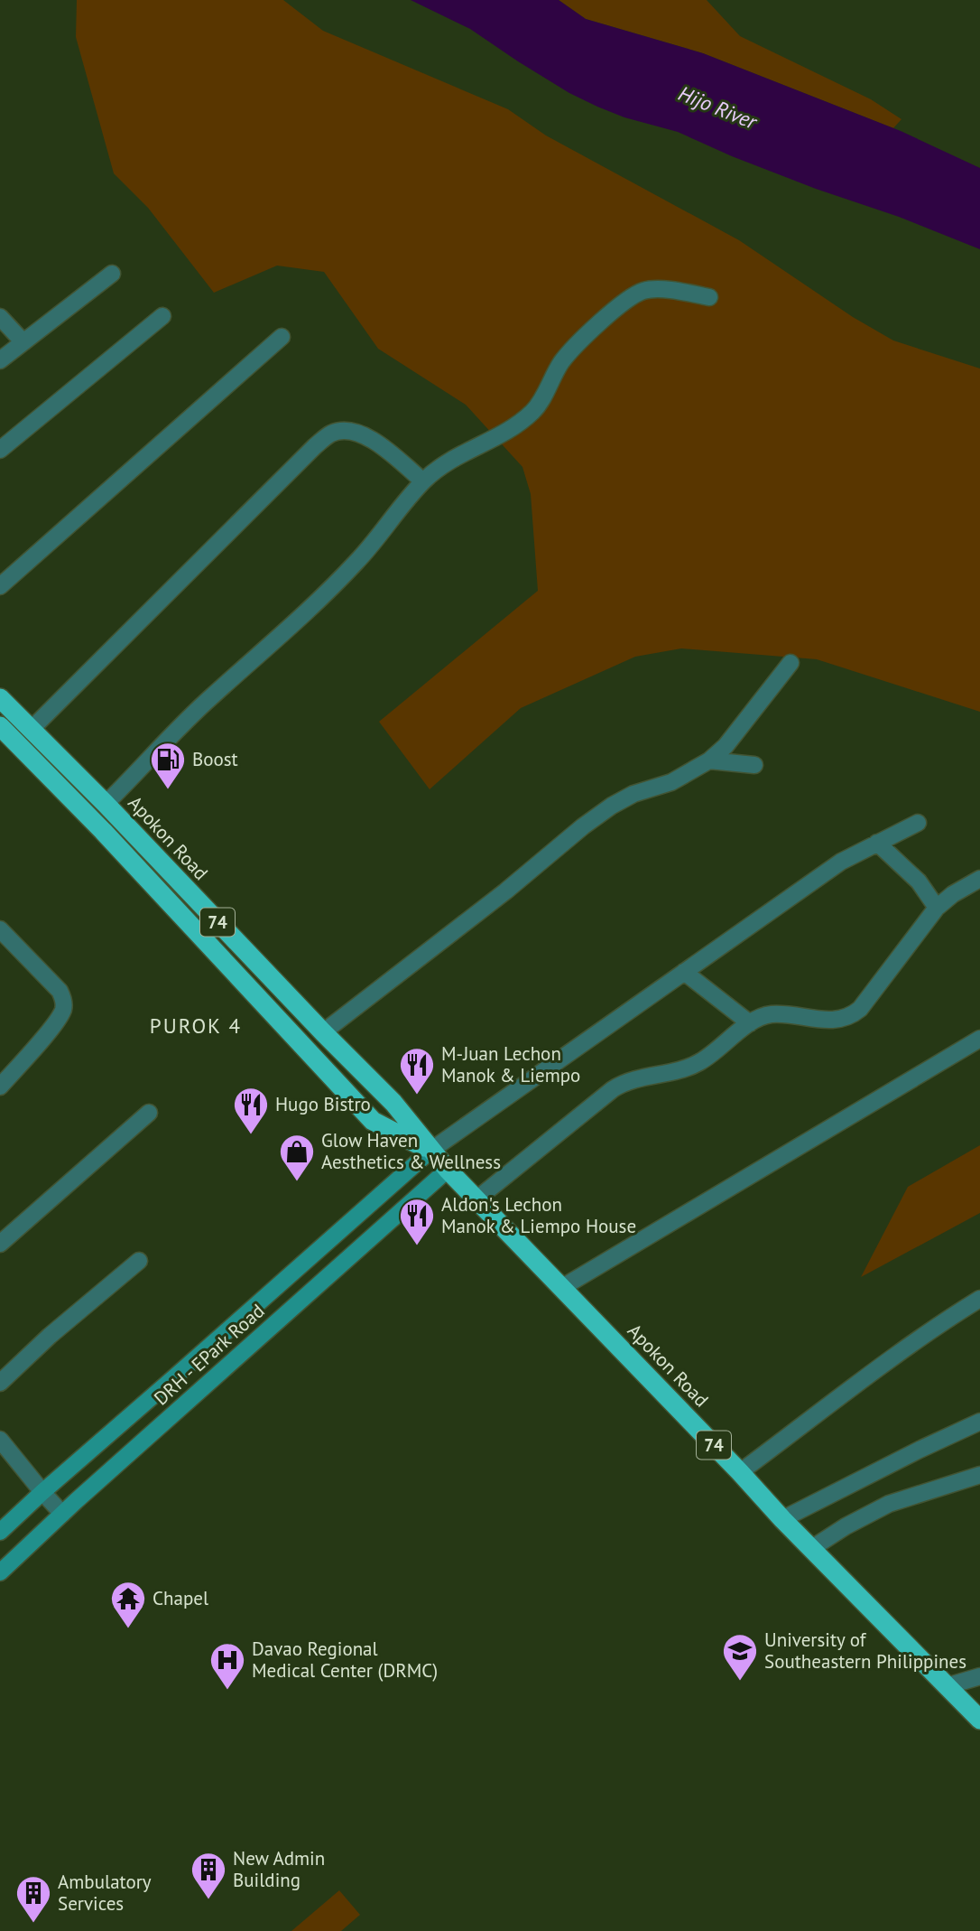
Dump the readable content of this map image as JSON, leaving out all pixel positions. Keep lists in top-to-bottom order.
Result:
{
  "streets": {
    "highway": ["Apokon Road", "74"],
    "main road": ["DRH - EPark Road"]
  },
  "crossings": [
    ["Apokon Road", "DRH - EPark Road"]
  ],
  "districts": ["PUROK 4"],
  "water": ["Hijo River"],
  "places": {
    "fuel station": ["Boost"],
    "restaurant": ["M-Juan Lechon Manok & Liempo", "Hugo Bistro", "Aldon's Lechon Manok & Liempo House"],
    "shop": ["Glow Haven Aesthetics & Wellness"],
    "temple": ["Chapel"],
    "school or university": ["University of Southeastern Philippines"],
    "hospital": ["Davao Regional Medical Center (DRMC)"],
    "building": ["New Admin Building", "Ambulatory Services"]
  }
}
